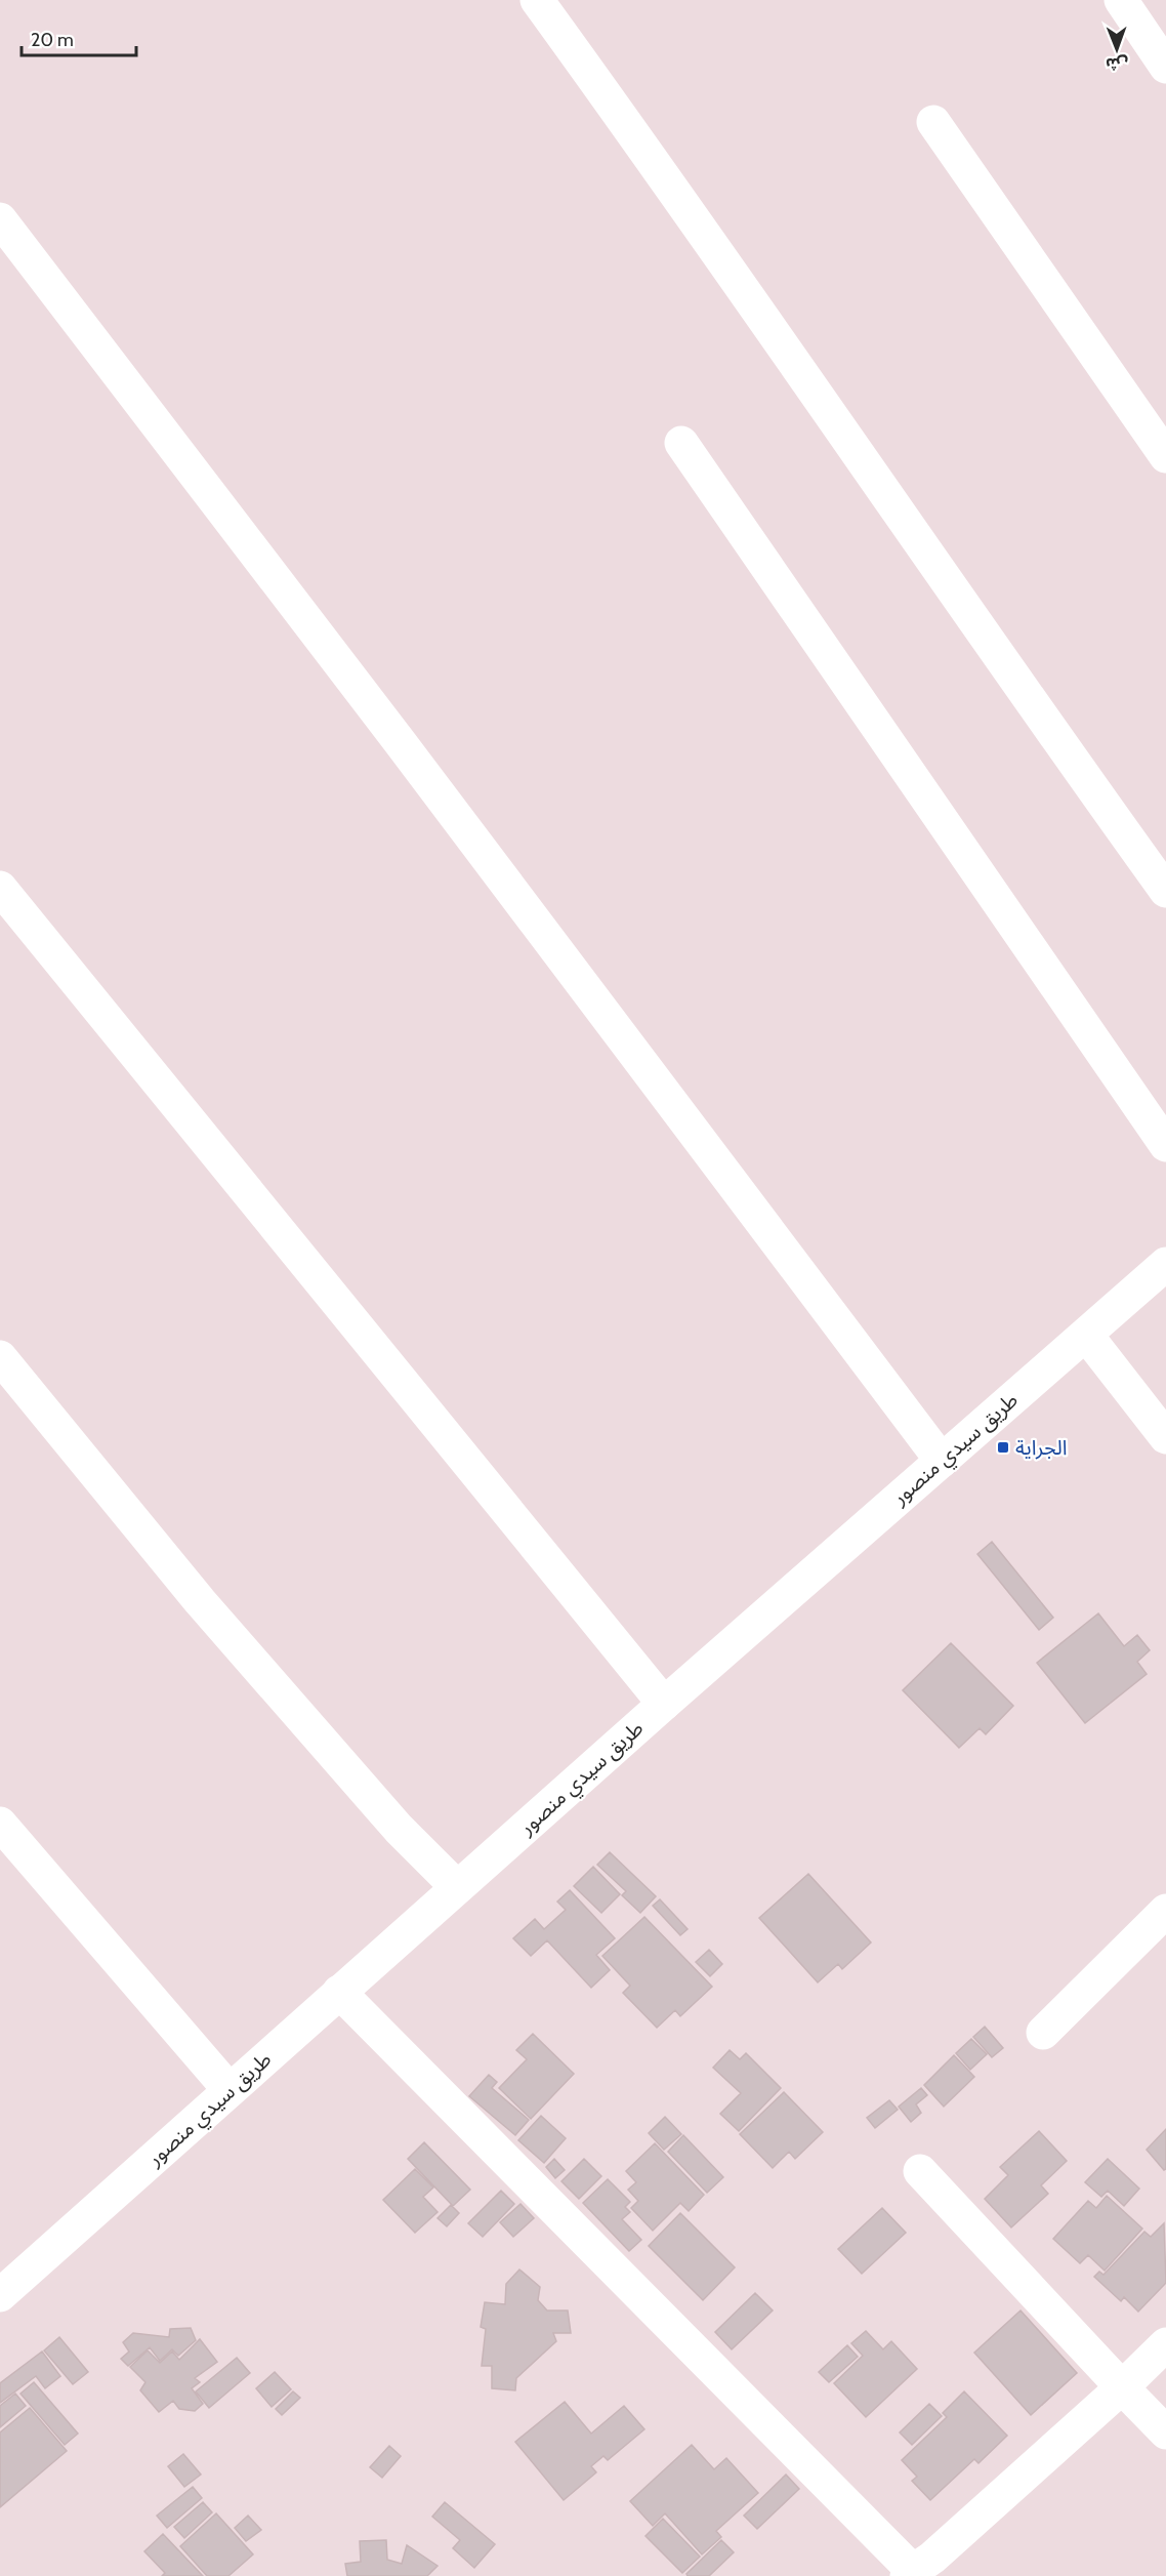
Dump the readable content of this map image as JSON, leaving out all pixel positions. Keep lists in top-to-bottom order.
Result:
{
  "streets": {
    "street": ["طريق سيدي منصور"]
  },
  "places": {
    "transit": ["الجراية"]
  },
  "scale_bar": "20 m",
  "north": "bottom"
}
